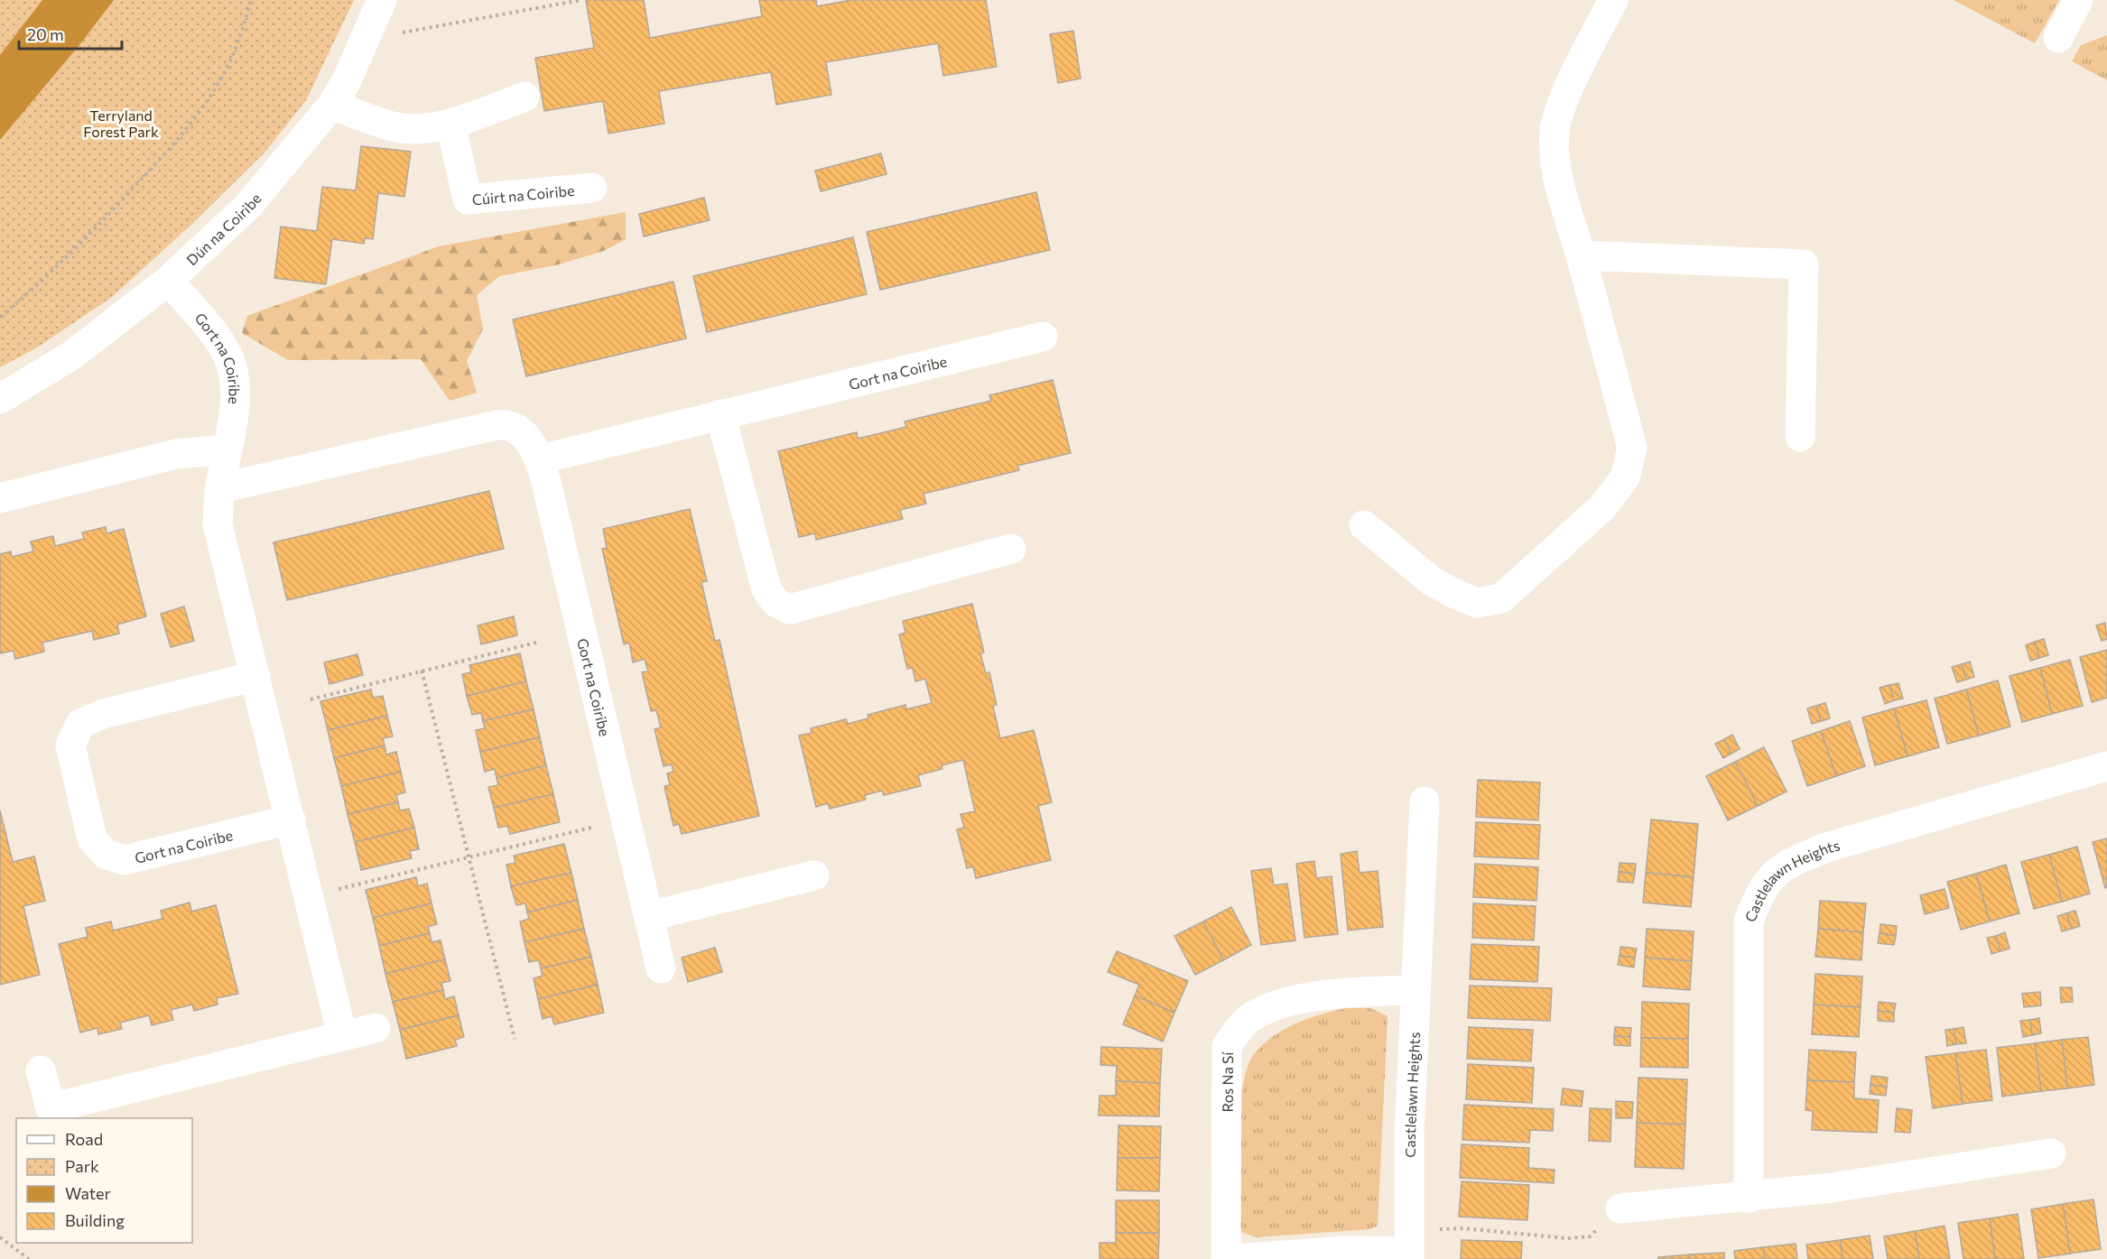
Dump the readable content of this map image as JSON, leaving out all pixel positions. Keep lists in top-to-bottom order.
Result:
{
  "streets": {
    "street": [
      "Cúirt na Coiribe",
      "Dún na Coiribe",
      "Gort na Coiribe",
      "Castlelawn Heights",
      "Ros Na Sí"
    ]
  },
  "crossings": [
    ["Dún na Coiribe", "Gort na Coiribe"],
    ["Castlelawn Heights", "Ros Na Sí"]
  ],
  "parks": ["Terryland Forest Park"],
  "legend": [
    "Road",
    "Park",
    "Water",
    "Building"
  ],
  "scale_bar": "20 m"
}
